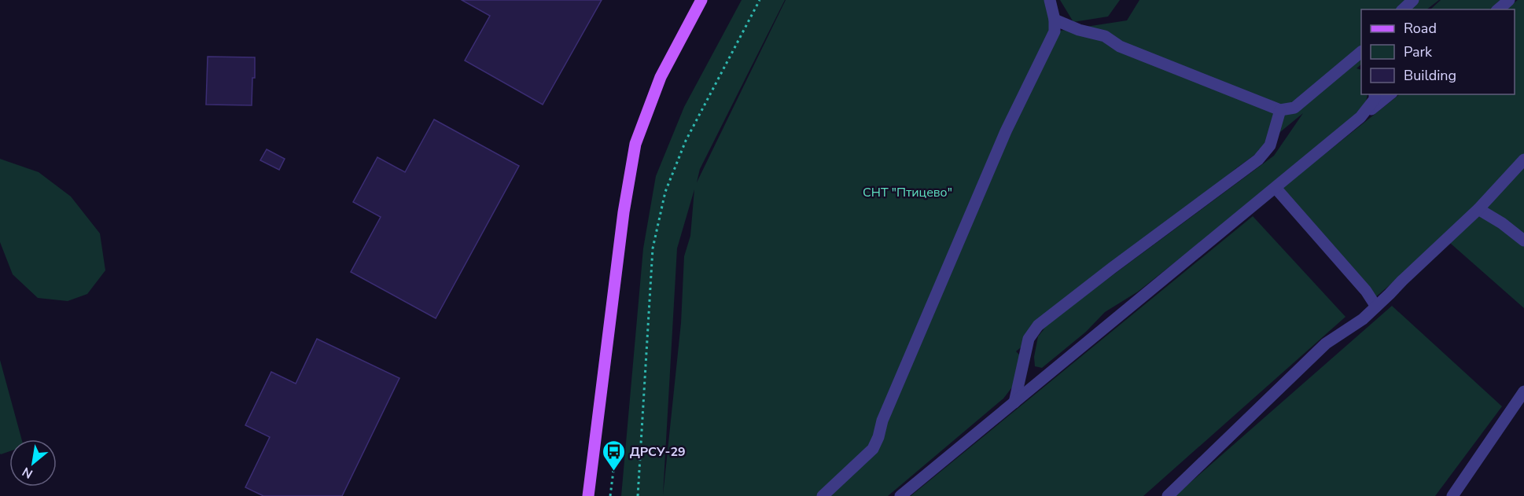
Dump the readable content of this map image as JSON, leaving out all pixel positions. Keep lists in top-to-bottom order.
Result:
{
  "parks": ["СНТ \"Птицево\""],
  "places": {
    "bus stop": ["ДРСУ-29"]
  },
  "legend": ["Road", "Park", "Building"],
  "north": "bottom left"
}
